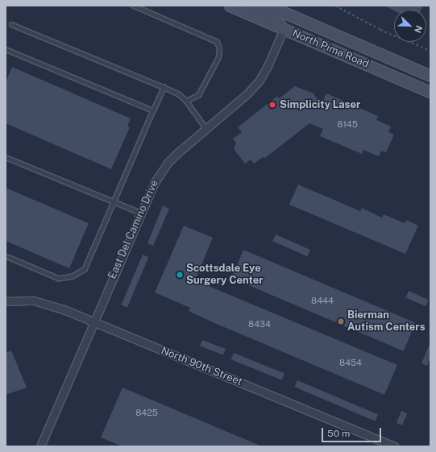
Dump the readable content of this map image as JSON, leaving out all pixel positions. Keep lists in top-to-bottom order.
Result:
{
  "streets": {
    "main road": ["North Pima Road"],
    "street": ["East Del Camino Drive", "North 90th Street"]
  },
  "crossings": [
    ["North Pima Road", "East Del Camino Drive"],
    ["East Del Camino Drive", "North 90th Street"]
  ],
  "places": ["Simplicity Laser", "Scottsdale Eye Surgery Center", "Bierman Autism Centers"],
  "house_numbers": [
    "8145",
    "8444",
    "8434",
    "8454",
    "8425"
  ],
  "scale_bar": "50 m",
  "north": "bottom right"
}
